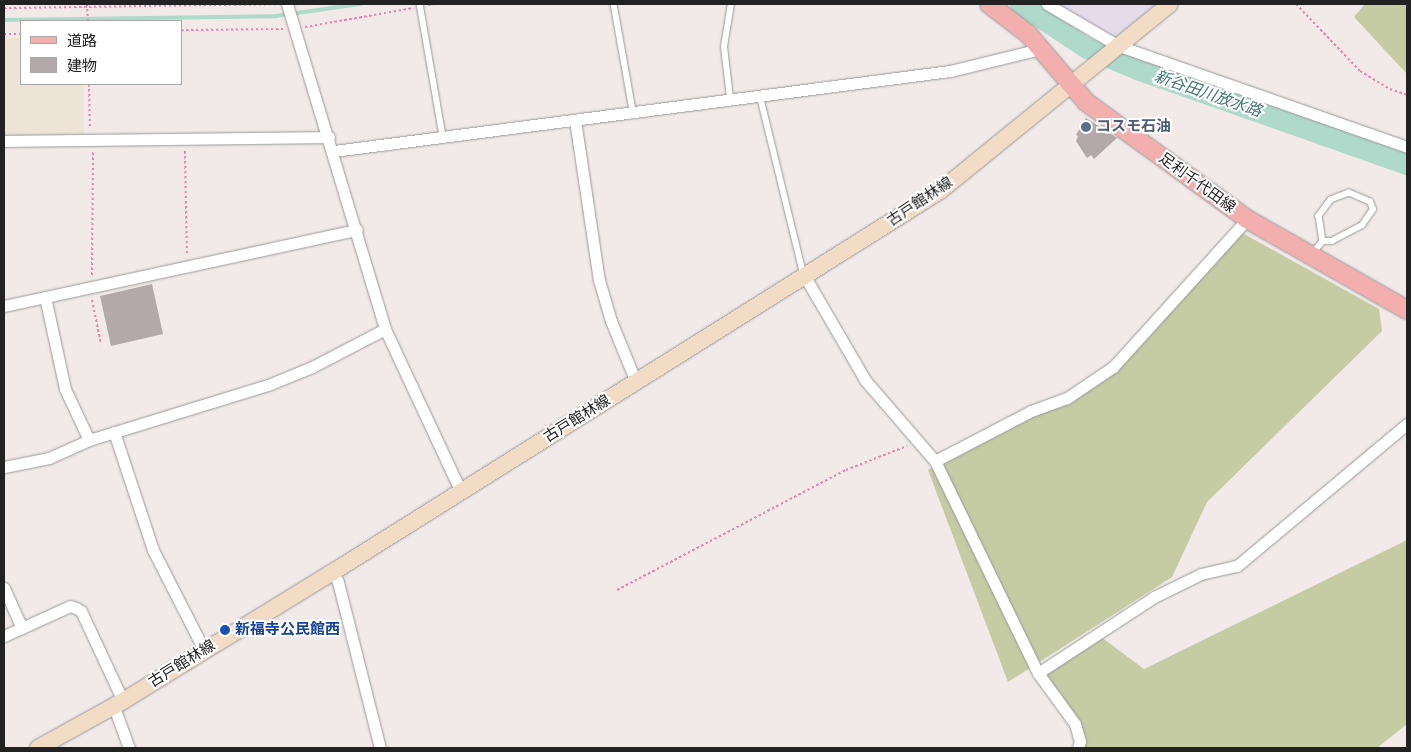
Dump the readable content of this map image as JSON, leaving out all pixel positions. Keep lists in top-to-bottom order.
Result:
{
  "streets": {
    "main road": ["足利千代田線", "古戸館林線"]
  },
  "crossings": [
    ["足利千代田線", "古戸館林線"]
  ],
  "water": ["新谷田川放水路"],
  "places": ["コスモ石油", "新福寺公民館西"],
  "legend": ["道路", "建物"]
}
